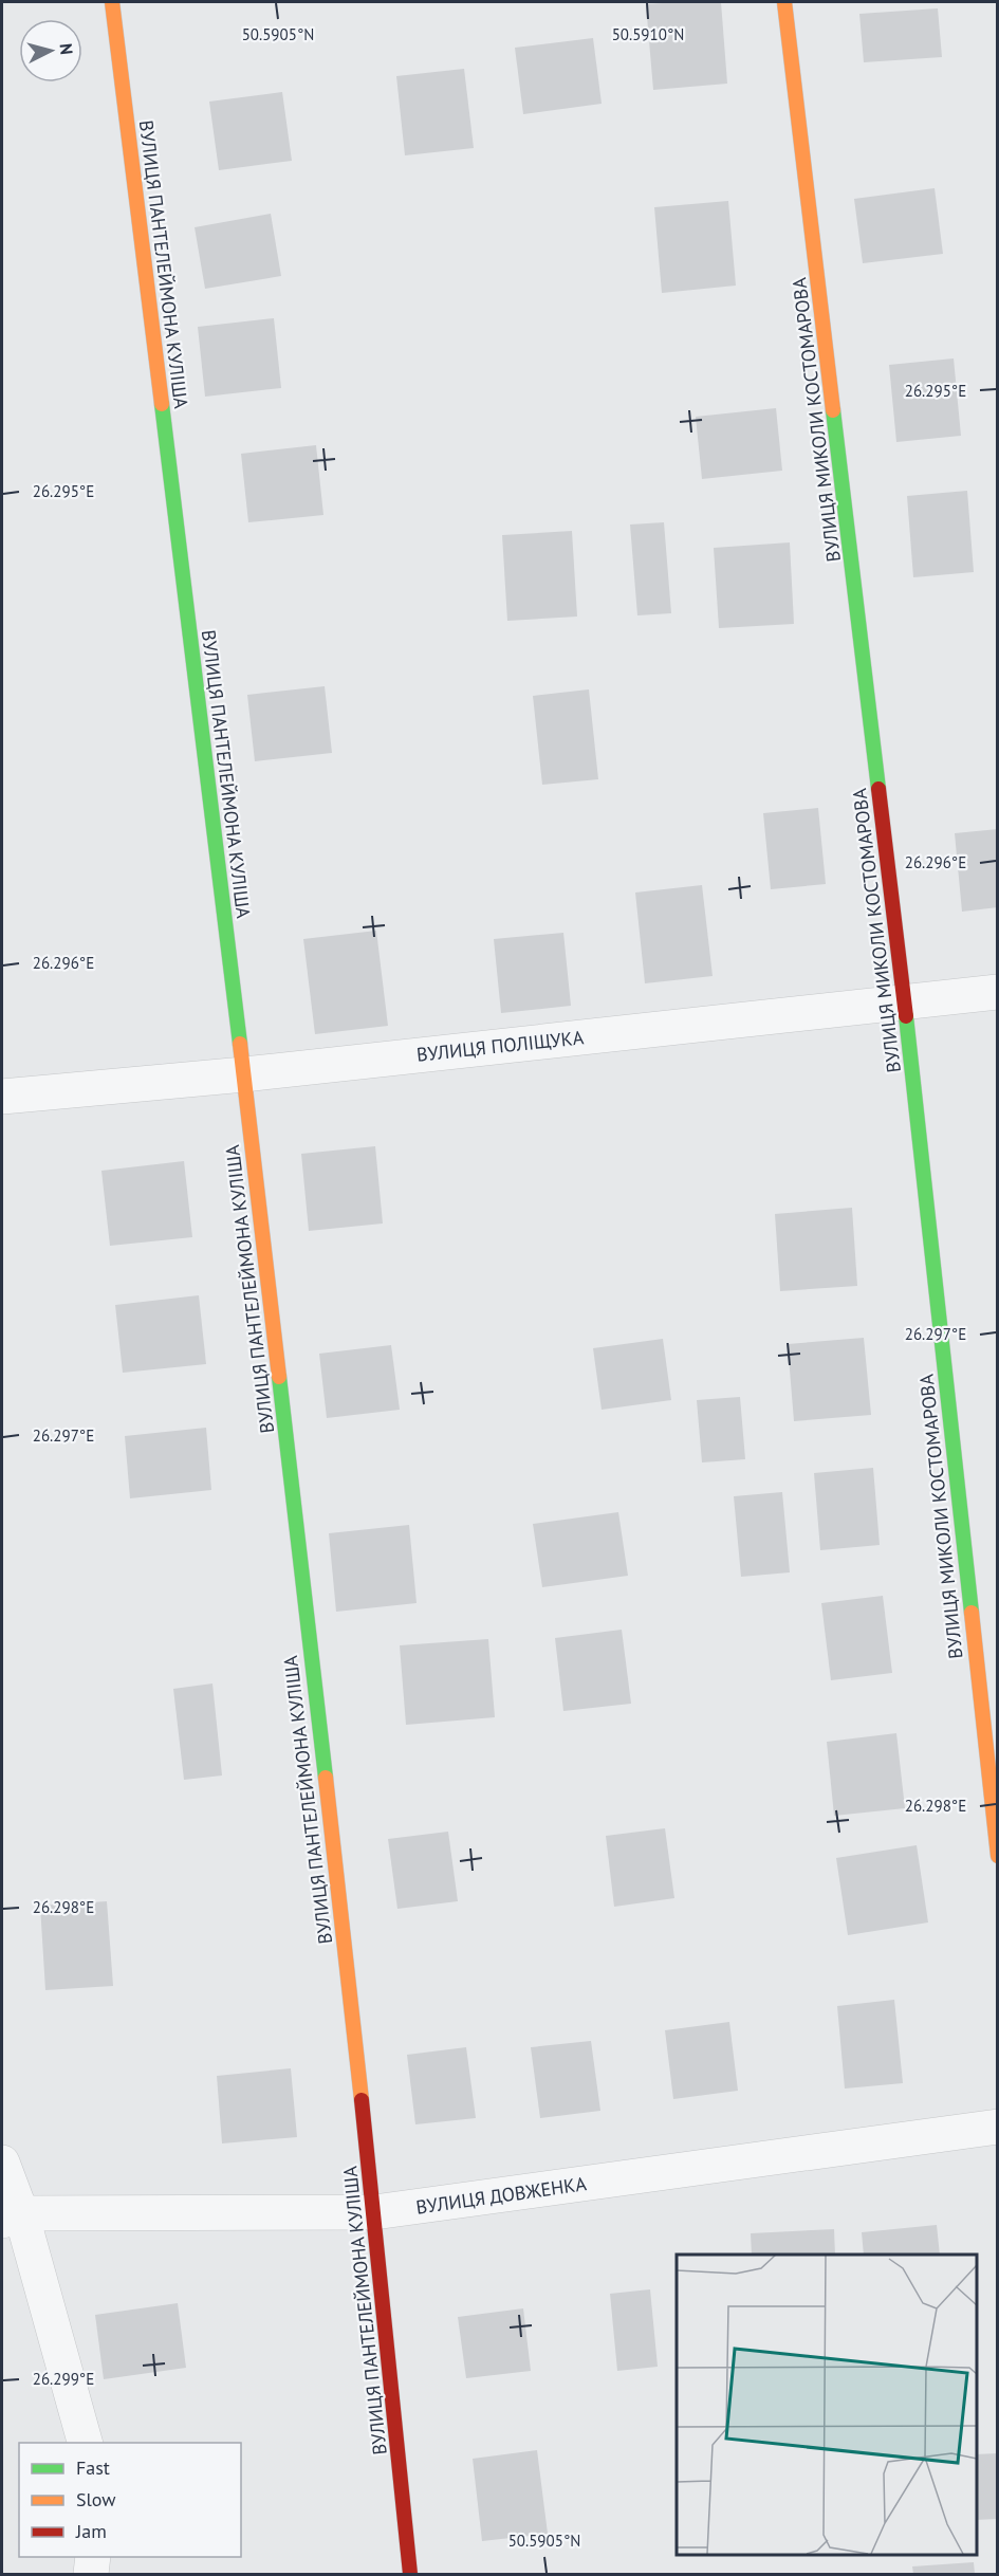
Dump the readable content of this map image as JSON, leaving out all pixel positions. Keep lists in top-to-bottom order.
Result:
{
  "streets": {
    "street": [
      "ВУЛИЦЯ ПАНТЕЛЕЙМОНА КУЛІША",
      "ВУЛИЦЯ МИКОЛИ КОСТОМАРОВА",
      "ВУЛИЦЯ ПОЛІЩУКА",
      "ВУЛИЦЯ ДОВЖЕНКА"
    ]
  },
  "crossings": [
    ["ВУЛИЦЯ ПАНТЕЛЕЙМОНА КУЛІША", "ВУЛИЦЯ ПОЛІЩУКА"],
    ["ВУЛИЦЯ ПАНТЕЛЕЙМОНА КУЛІША", "ВУЛИЦЯ ДОВЖЕНКА"],
    ["ВУЛИЦЯ МИКОЛИ КОСТОМАРОВА", "ВУЛИЦЯ ПОЛІЩУКА"]
  ],
  "legend": ["Fast", "Slow", "Jam"],
  "north": "right",
  "coordinates": [
    "50.5905°N",
    "50.5910°N",
    "26.295°E",
    "26.296°E",
    "26.297°E",
    "26.298°E",
    "26.299°E"
  ]
}
